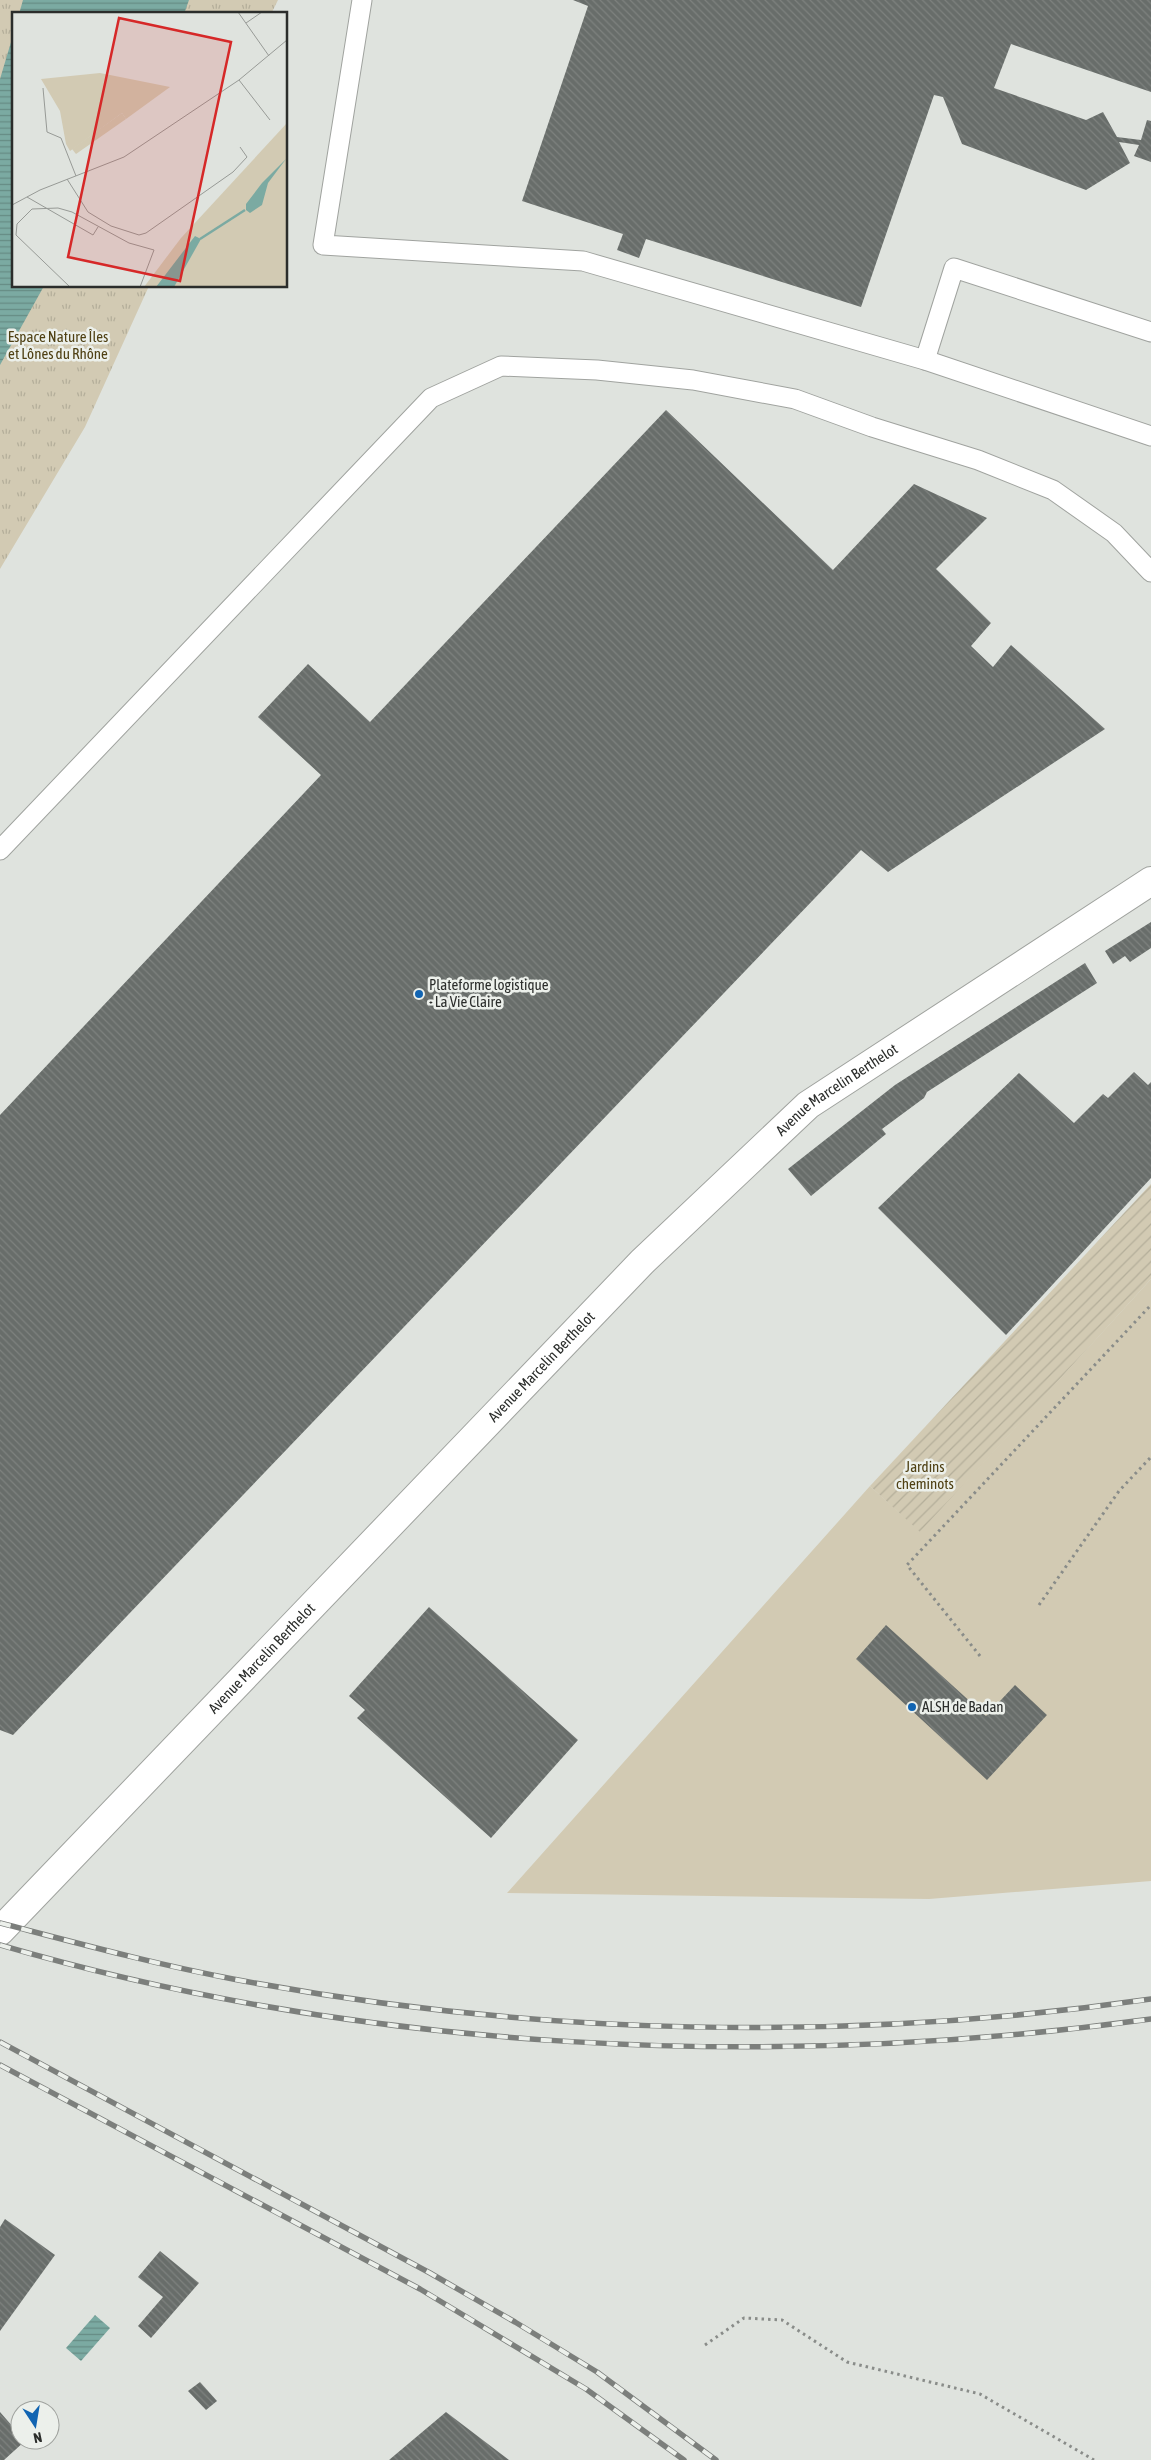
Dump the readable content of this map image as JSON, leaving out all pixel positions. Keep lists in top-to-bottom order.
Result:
{
  "streets": {
    "street": ["Avenue Marcelin Berthelot"]
  },
  "parks": ["Espace Nature Îles et Lônes du Rhône", "Jardins cheminots"],
  "places": ["Plateforme logistique - La Vie Claire", "ALSH de Badan"],
  "north": "bottom"
}
